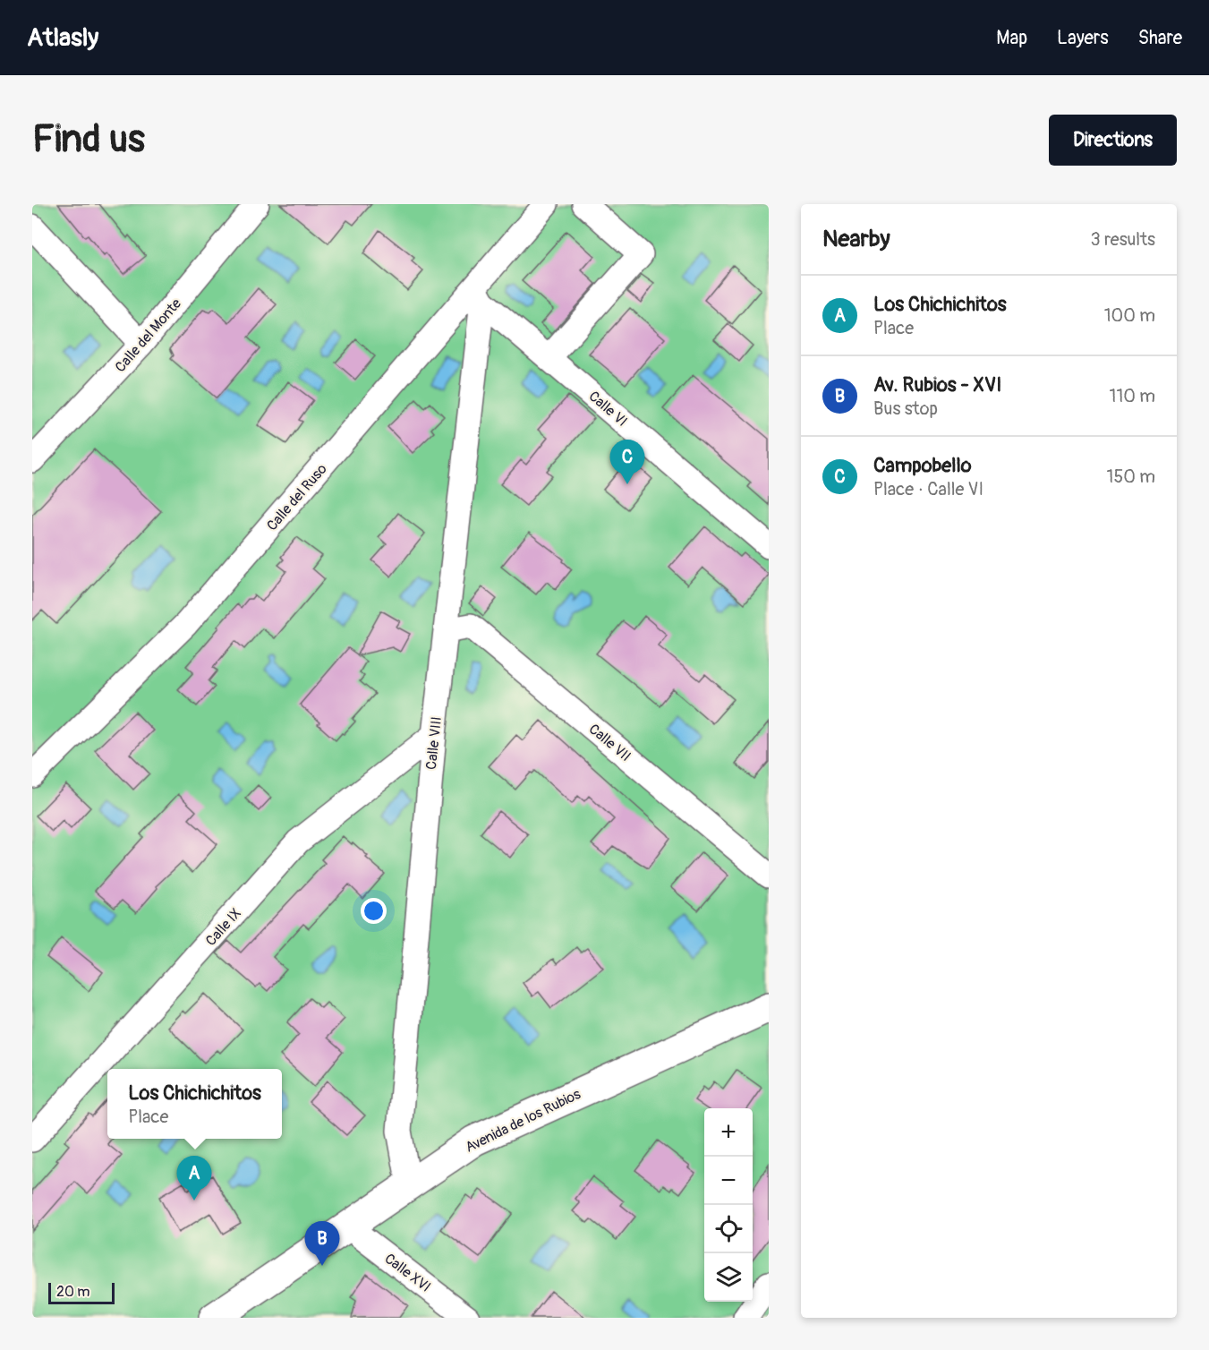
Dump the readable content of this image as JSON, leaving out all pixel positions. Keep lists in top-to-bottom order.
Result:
{
  "streets": {
    "street": [
      "Calle del Monte",
      "Calle VI",
      "Calle del Ruso",
      "Calle VII",
      "Calle VIII",
      "Calle IX",
      "Avenida de los Rubios",
      "Calle XVI"
    ]
  },
  "crossings": [
    ["Calle VI", "Calle del Ruso"],
    ["Calle VI", "Calle VIII"],
    ["Calle del Ruso", "Calle VIII"],
    ["Calle VII", "Calle VIII"],
    ["Calle VIII", "Calle IX"],
    ["Calle VIII", "Avenida de los Rubios"],
    ["Avenida de los Rubios", "Calle XVI"]
  ],
  "scale_bar": "20 m",
  "page": {
    "header": "Atlasly",
    "nav": ["Map", "Layers", "Share"],
    "buttons": "Directions",
    "title": "Find us",
    "heading": ["Nearby", "3 results"],
    "list": [
      {
        "mark": "A",
        "name": "Los Chichichitos",
        "note": "Place",
        "value": "100 m"
      },
      {
        "mark": "B",
        "name": "Av. Rubios - XVI",
        "note": "Bus stop",
        "value": "110 m"
      },
      {
        "mark": "C",
        "name": "Campobello",
        "note": "Place · Calle VI",
        "value": "150 m"
      }
    ],
    "pins": ["C", "A", "B"],
    "popup": ["Los Chichichitos", "Place"],
    "map_buttons": ["+", "−"],
    "scale": "20 m"
  }
}
